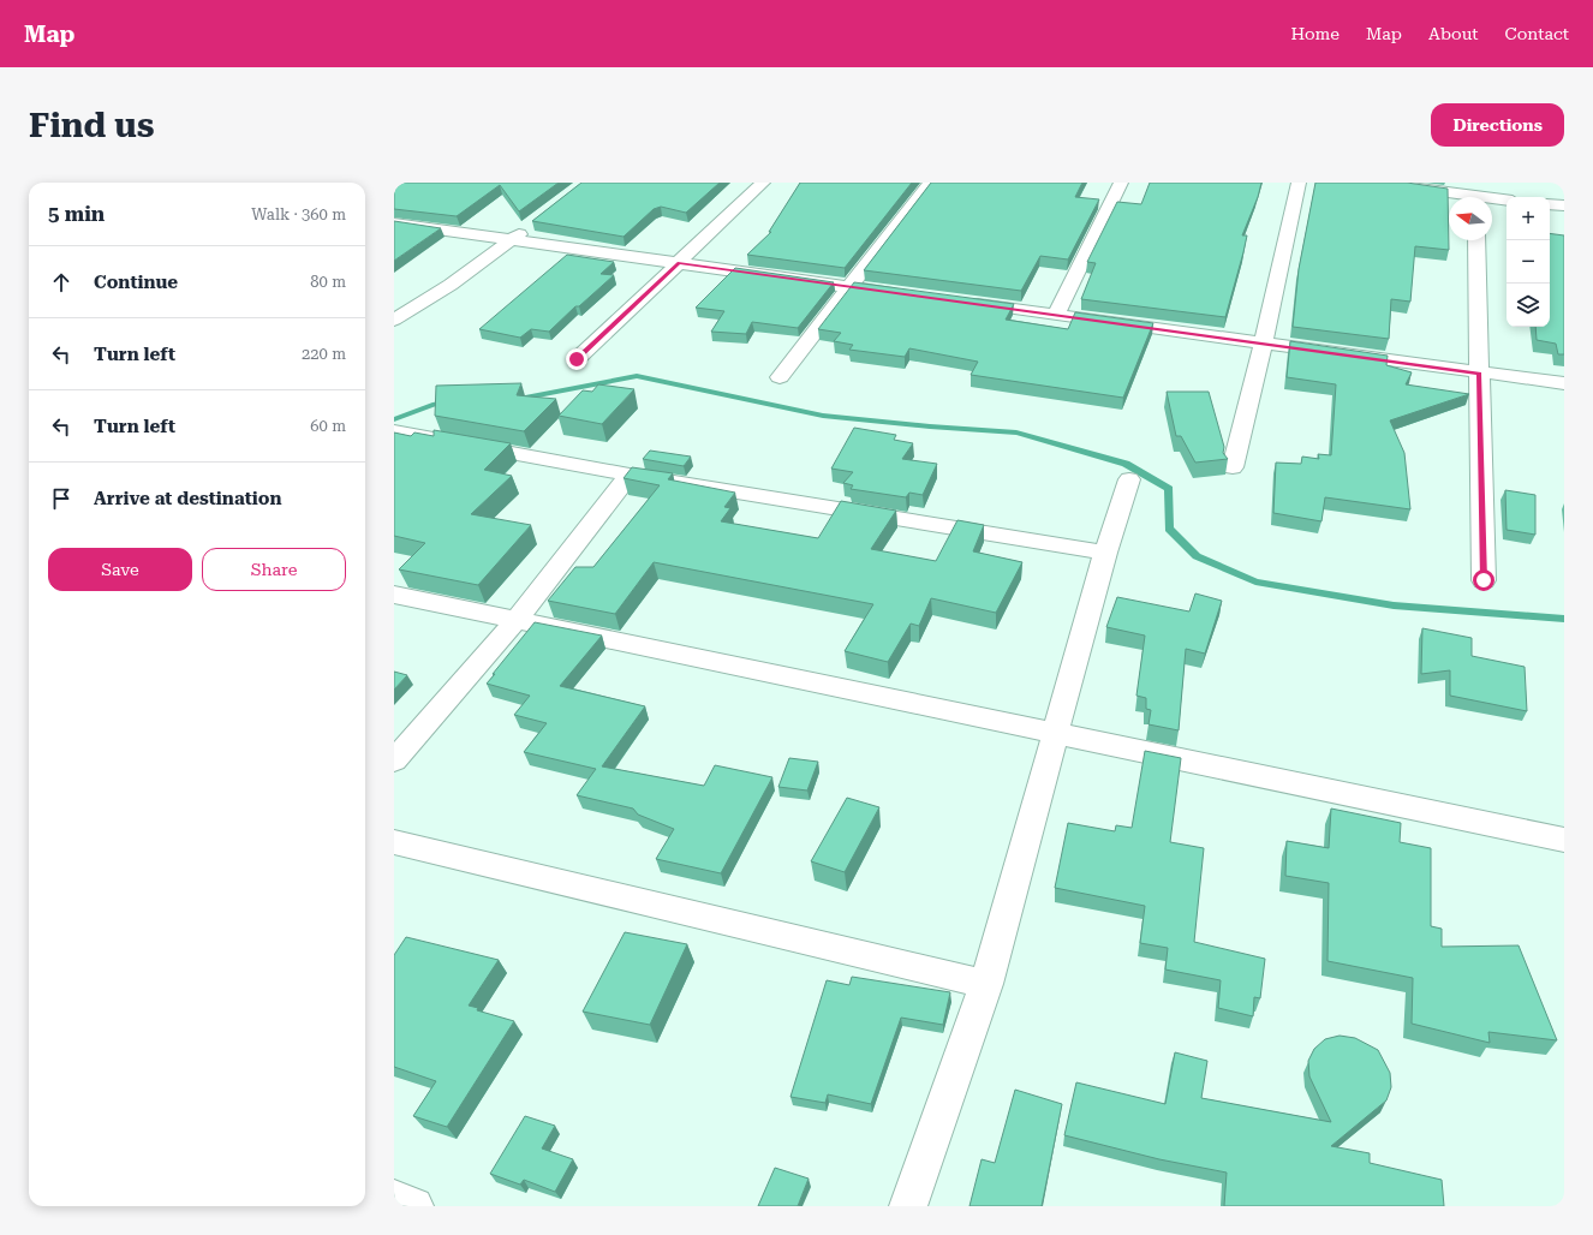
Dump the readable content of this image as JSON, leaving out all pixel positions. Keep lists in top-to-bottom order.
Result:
{
  "north": "left",
  "page": {
    "header": "Map",
    "nav": [
      "Home",
      "Map",
      "About",
      "Contact"
    ],
    "buttons": [
      "Directions",
      ["Save", "Share"]
    ],
    "title": "Find us",
    "heading": ["5 min", "Walk · 360 m"],
    "map_buttons": ["+", "−"],
    "list": [
      ["Continue", "80 m"],
      ["Turn left", "220 m"],
      ["Turn left", "60 m"],
      "Arrive at destination"
    ]
  }
}
